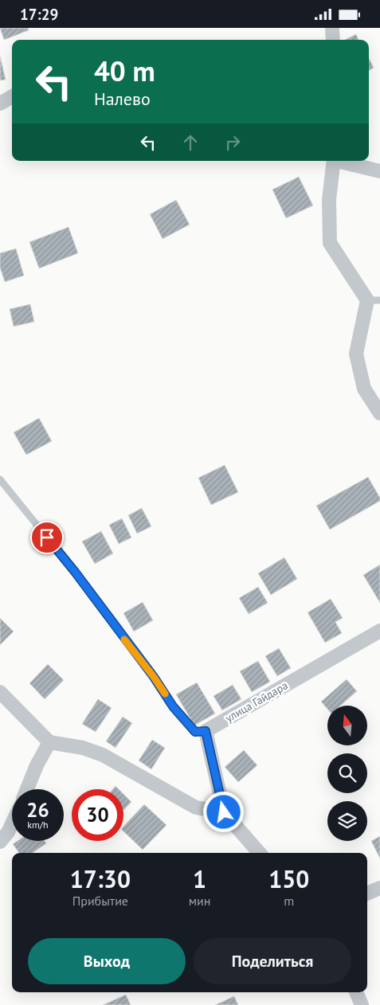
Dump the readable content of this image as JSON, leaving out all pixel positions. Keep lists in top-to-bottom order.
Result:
{
  "streets": {
    "street": ["улица Гайдара"]
  },
  "north": "top",
  "page": {
    "status": "17:29",
    "turn": ["40 m", "Налево"],
    "speed": "26 km/h",
    "limit": "30",
    "eta": [
      "17:30",
      "Прибытие",
      "1",
      "мин",
      "150",
      "m"
    ],
    "buttons": ["Выход", "Поделиться"]
  }
}
